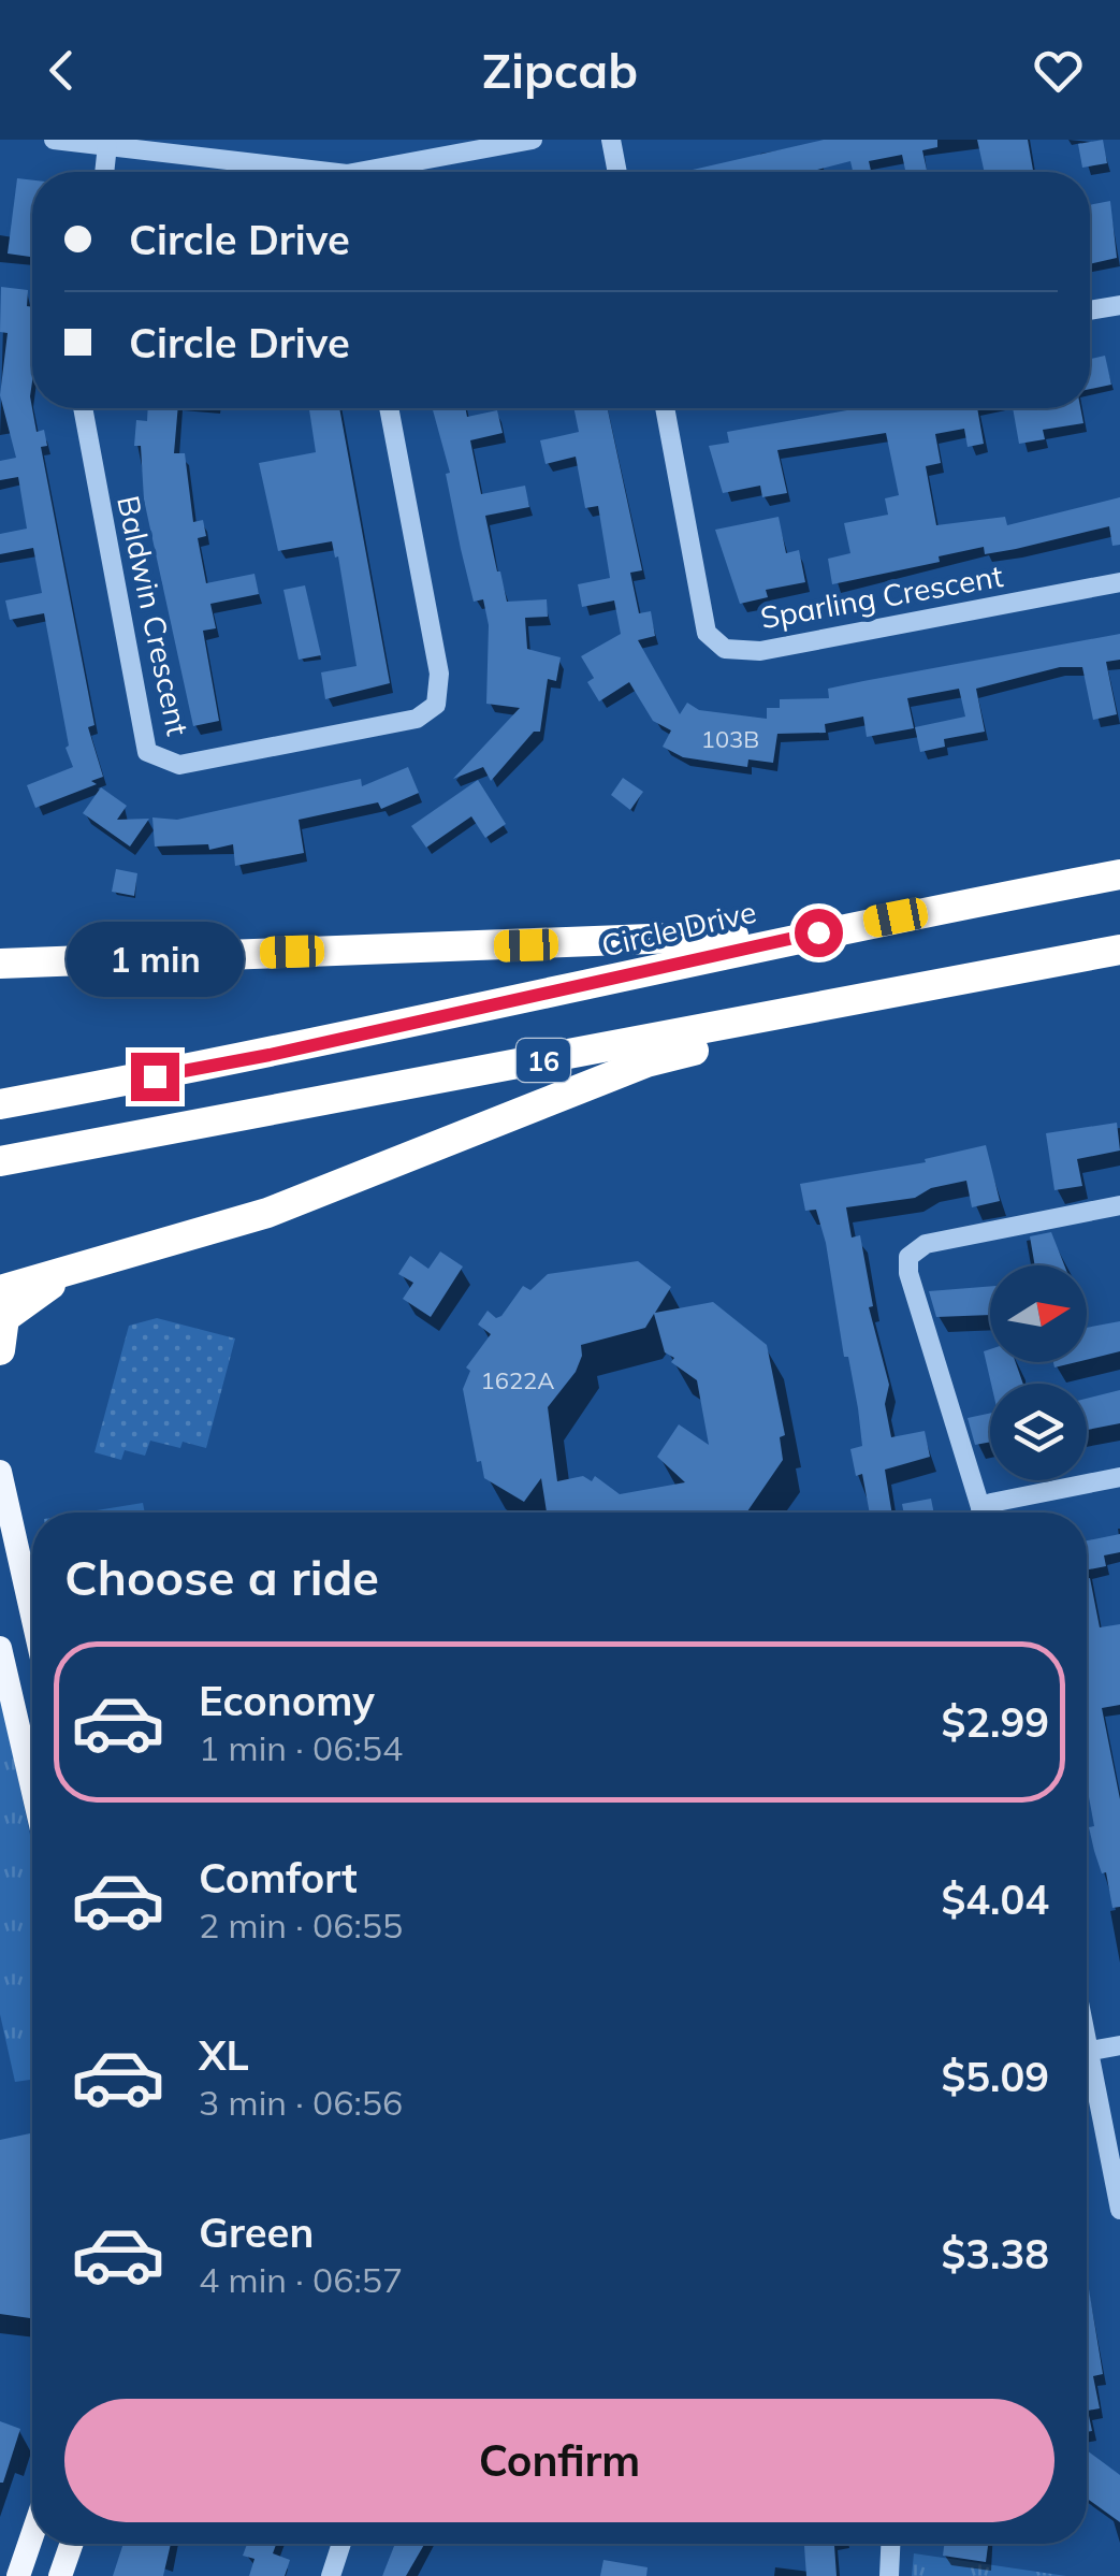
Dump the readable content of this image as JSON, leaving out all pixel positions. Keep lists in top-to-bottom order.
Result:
{
  "streets": {
    "highway": ["Circle Drive", "16"],
    "street": ["Sparling Crescent", "Baldwin Crescent"]
  },
  "house_numbers": ["103B", "1622A"],
  "north": "right",
  "page": {
    "header": "Zipcab",
    "banner": ["Circle Drive", "Circle Drive"],
    "bubble": "1 min",
    "heading": "Choose a ride",
    "list": [
      {
        "name": "Economy",
        "note": "1 min · 06:54",
        "value": "$2.99"
      },
      {
        "name": "Comfort",
        "note": "2 min · 06:55",
        "value": "$4.04"
      },
      {
        "name": "XL",
        "note": "3 min · 06:56",
        "value": "$5.09"
      },
      {
        "name": "Green",
        "note": "4 min · 06:57",
        "value": "$3.38"
      }
    ],
    "buttons": "Confirm"
  }
}
